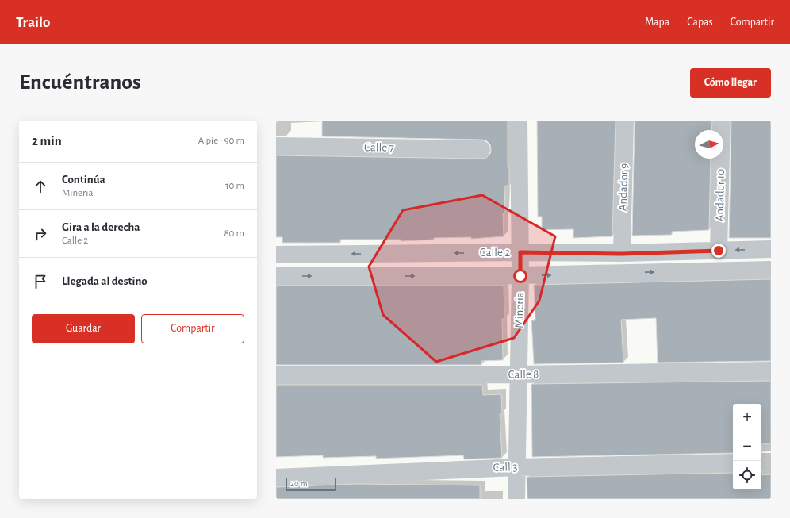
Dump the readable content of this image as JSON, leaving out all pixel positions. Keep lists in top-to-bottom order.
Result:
{
  "streets": {
    "street": [
      "Calle 7",
      "Andador 9",
      "Andador 10",
      "Calle 2",
      "Mineria",
      "Calle 8",
      "Call 3"
    ]
  },
  "crossings": [
    ["Andador 9", "Calle 2"],
    ["Andador 10", "Calle 2"],
    ["Calle 2", "Mineria"],
    ["Mineria", "Calle 8"],
    ["Mineria", "Call 3"]
  ],
  "scale_bar": "20 m",
  "north": "right",
  "page": {
    "header": "Trailo",
    "nav": ["Mapa", "Capas", "Compartir"],
    "buttons": [
      "Cómo llegar",
      ["Guardar", "Compartir"]
    ],
    "title": "Encuéntranos",
    "heading": ["2 min", "A pie · 90 m"],
    "list": [
      ["Continúa", "Mineria", "10 m"],
      ["Gira a la derecha", "Calle 2", "80 m"],
      "Llegada al destino"
    ],
    "map_buttons": ["+", "−"],
    "scale": "20 m"
  }
}
